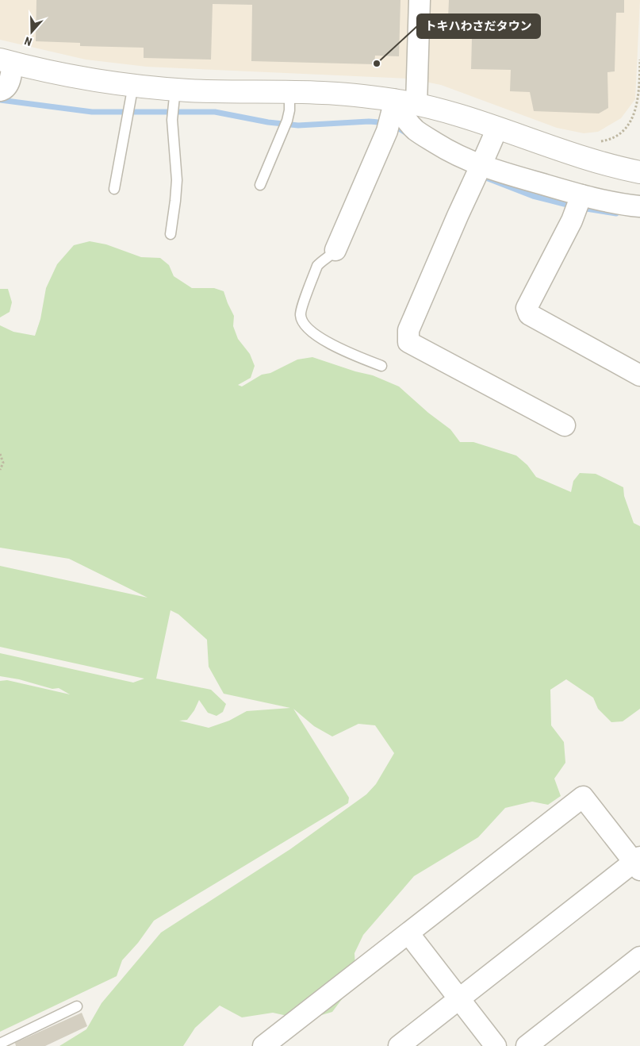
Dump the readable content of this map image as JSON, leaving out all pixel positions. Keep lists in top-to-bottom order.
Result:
{
  "places": ["トキハわさだタウン"],
  "north": "bottom"
}
